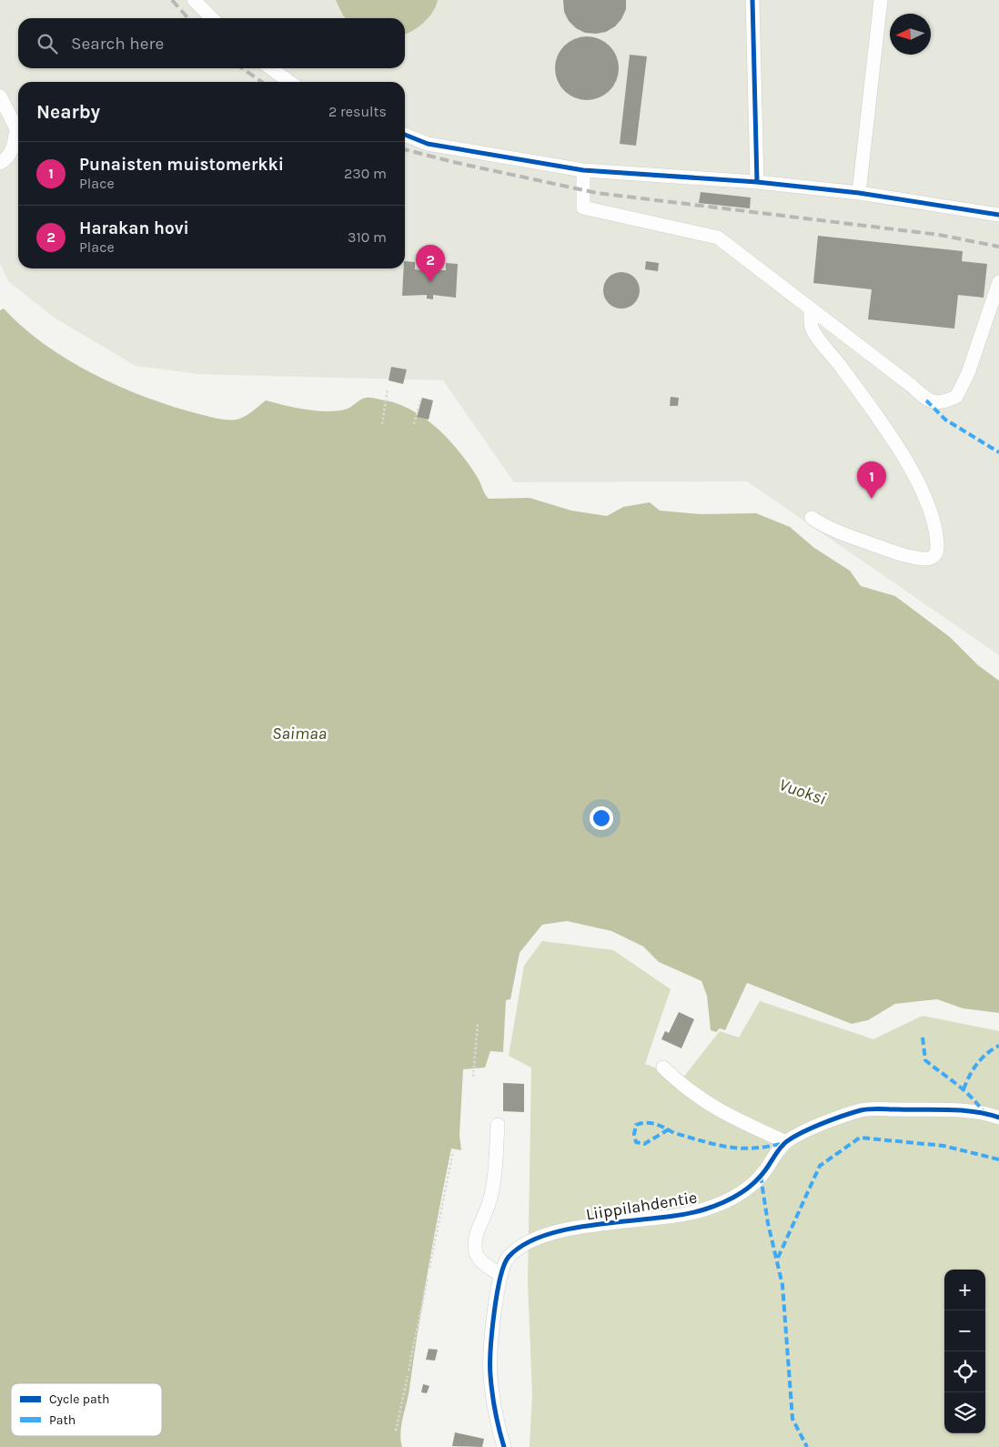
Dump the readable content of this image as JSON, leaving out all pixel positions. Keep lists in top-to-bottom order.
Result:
{
  "streets": {
    "street": ["Liippilahdentie"]
  },
  "water": ["Saimaa", "Vuoksi"],
  "legend": ["Cycle path", "Path"],
  "north": "left",
  "page": {
    "search": "Search here",
    "heading": ["Nearby", "2 results"],
    "list": [
      {
        "mark": "1",
        "name": "Punaisten muistomerkki",
        "note": "Place",
        "value": "230 m"
      },
      {
        "mark": "2",
        "name": "Harakan hovi",
        "note": "Place",
        "value": "310 m"
      }
    ],
    "pins": ["2", "1"],
    "map_buttons": ["+", "−"]
  }
}
